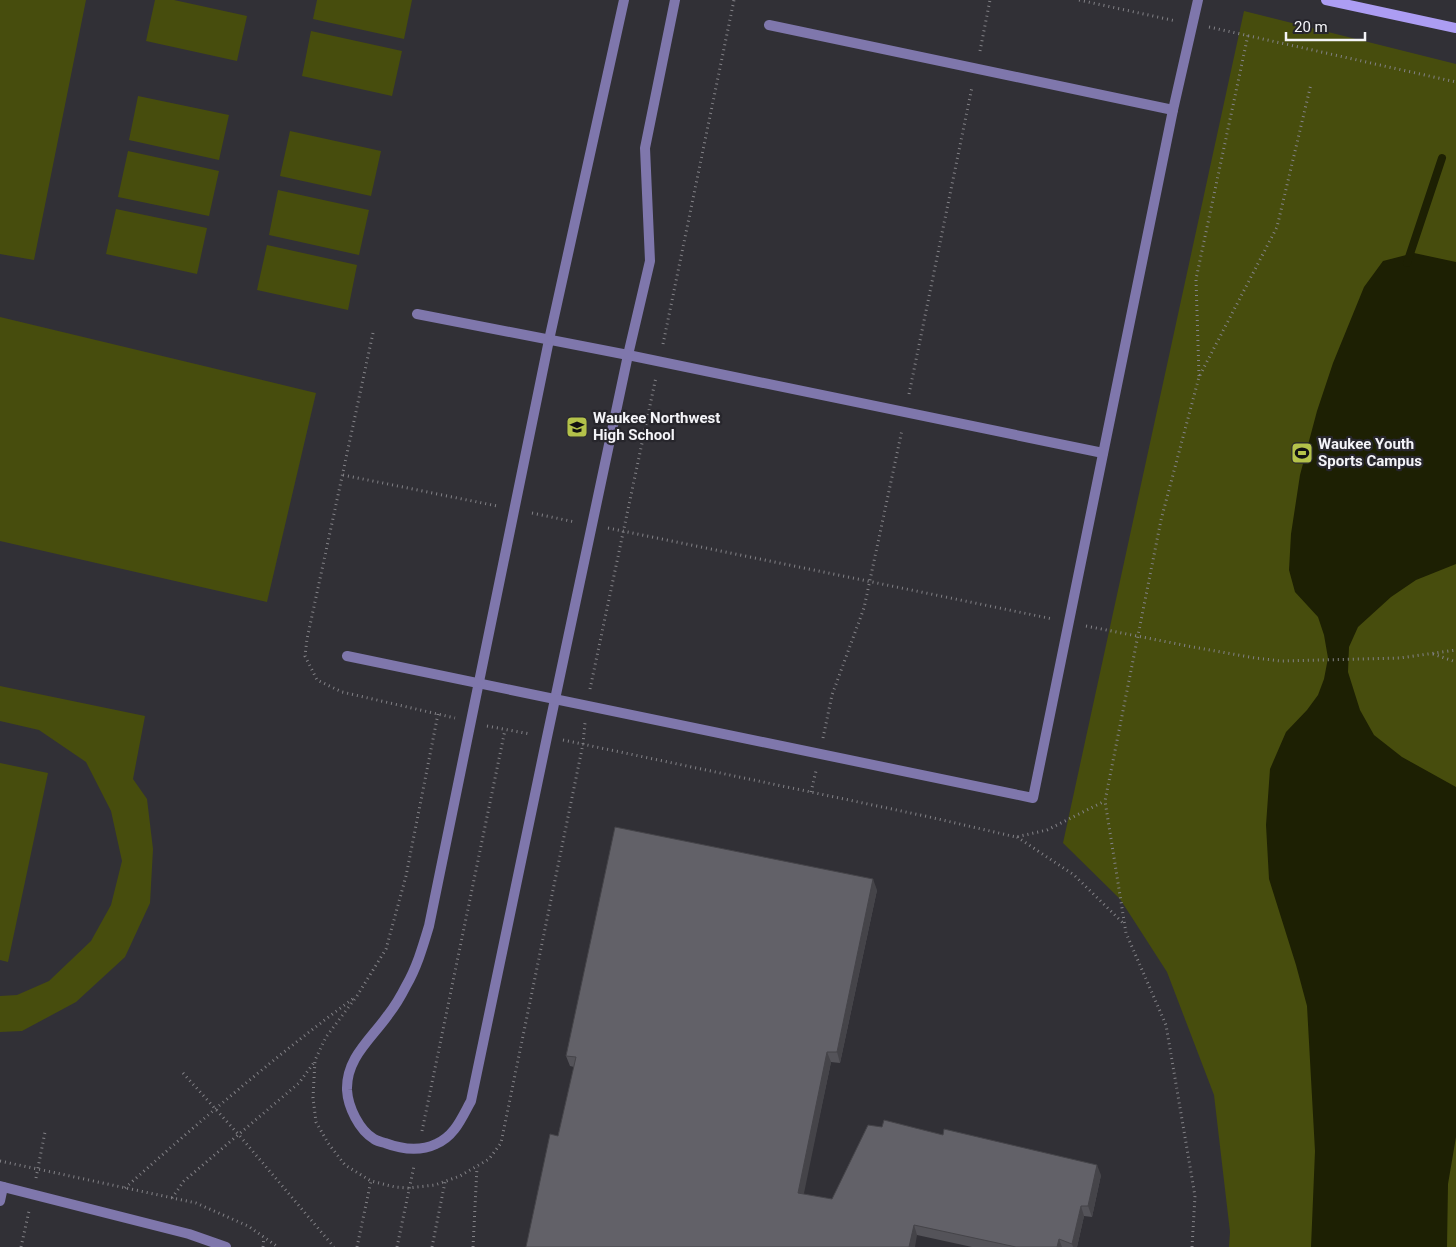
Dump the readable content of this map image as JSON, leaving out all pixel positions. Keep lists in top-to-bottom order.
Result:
{
  "places": {
    "school or university": ["Waukee Northwest High School"],
    "sports": ["Waukee Youth Sports Campus"]
  },
  "scale_bar": "20 m"
}
